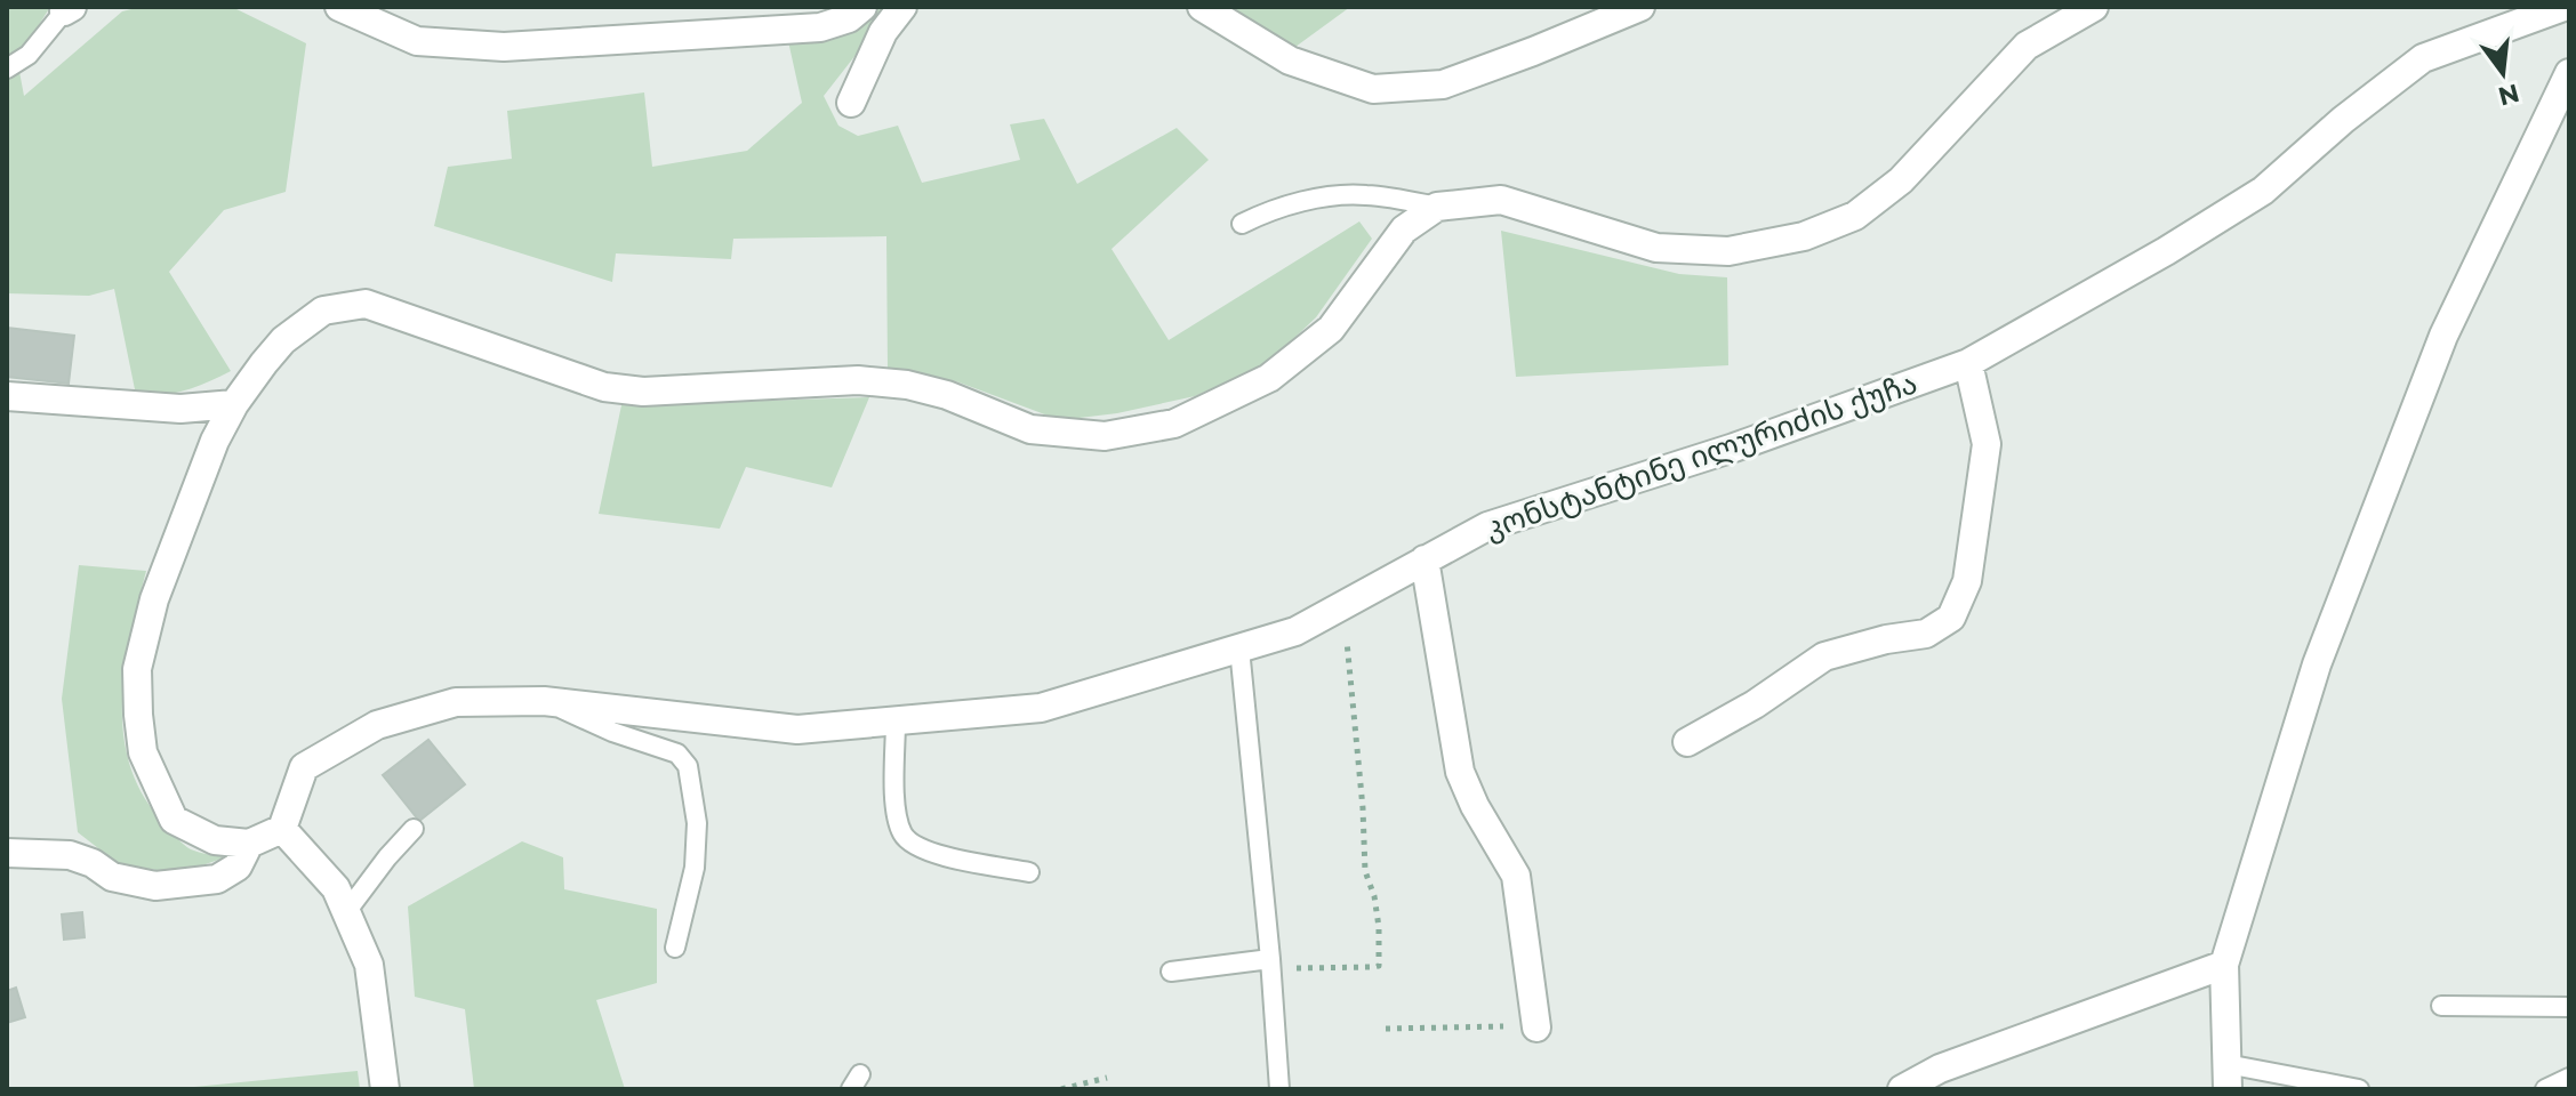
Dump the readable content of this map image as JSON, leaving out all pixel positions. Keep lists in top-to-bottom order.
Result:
{
  "streets": {
    "street": ["კონსტანტინე ილურიძის ქუჩა"]
  },
  "north": "bottom"
}
